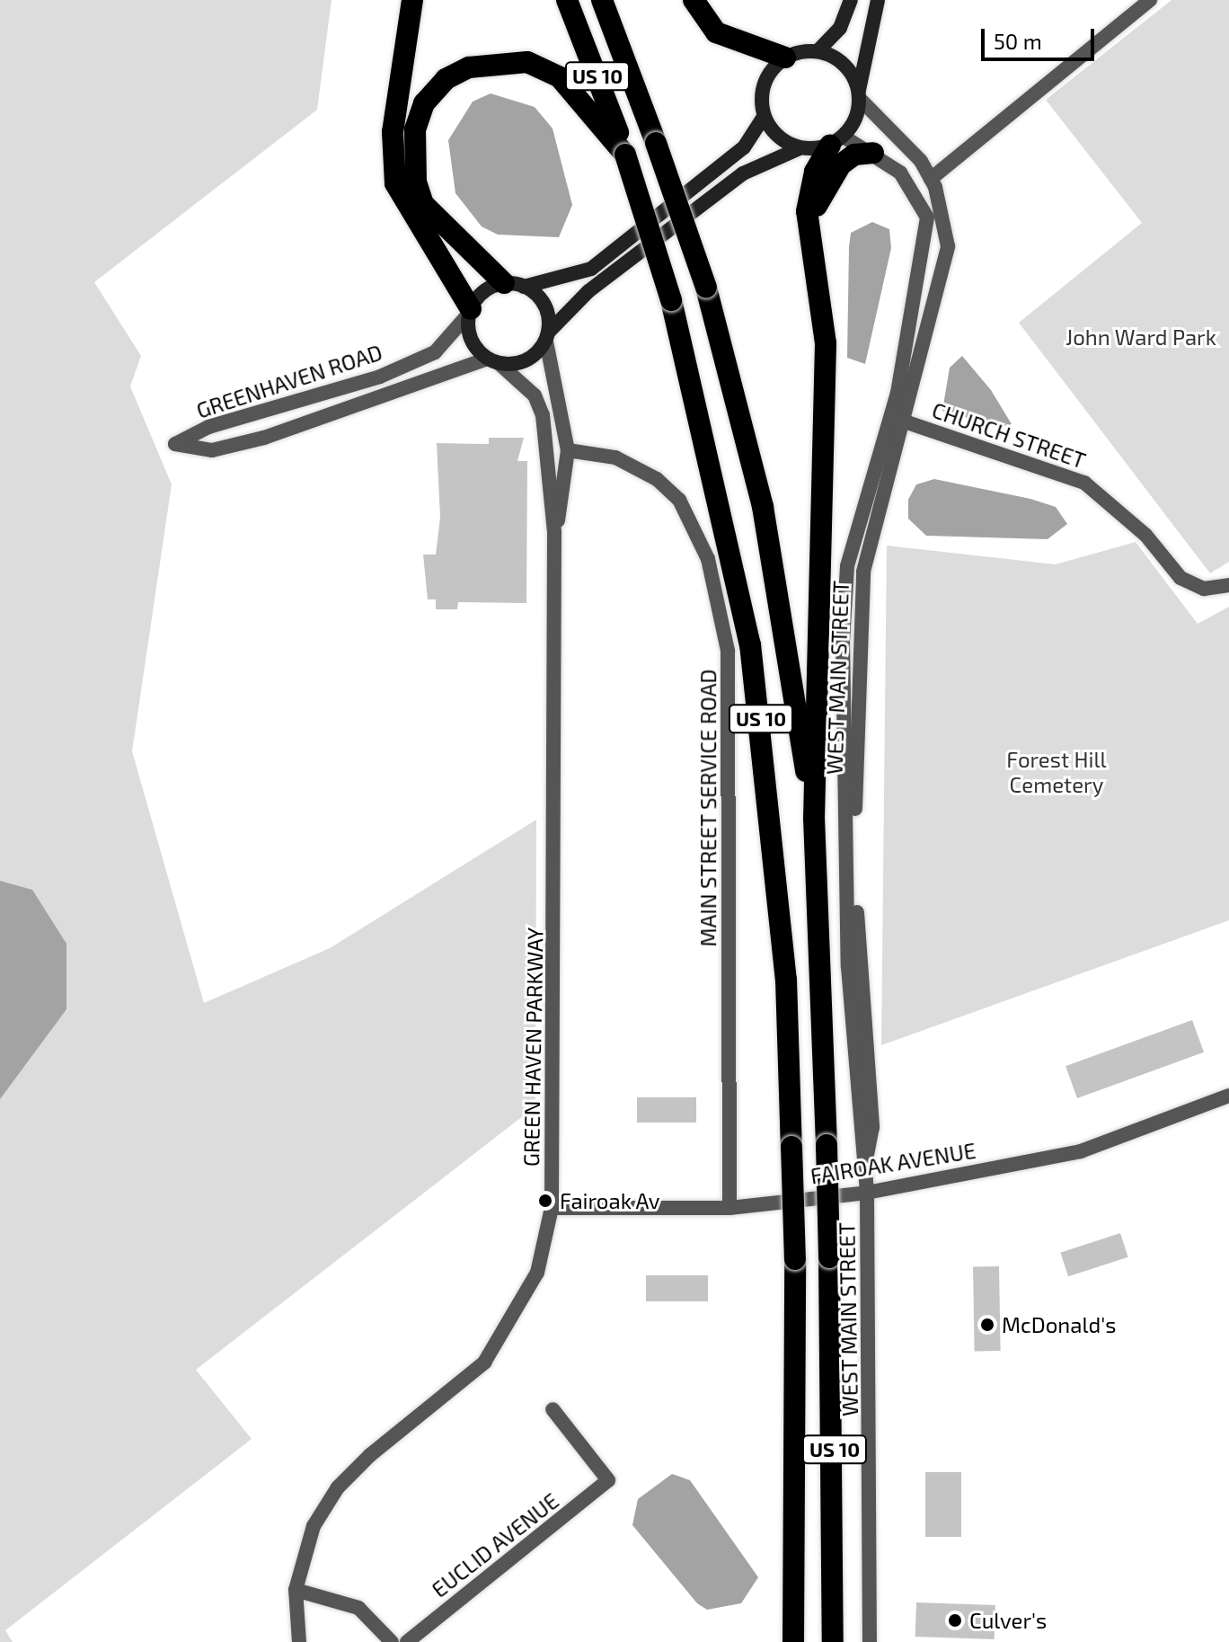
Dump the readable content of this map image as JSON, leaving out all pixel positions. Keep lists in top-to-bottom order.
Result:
{
  "streets": {
    "highway": ["US 10"],
    "main road": ["GREENHAVEN ROAD"],
    "street": [
      "CHURCH STREET",
      "WEST MAIN STREET",
      "MAIN STREET SERVICE ROAD",
      "GREEN HAVEN PARKWAY",
      "FAIROAK AVENUE",
      "EUCLID AVENUE"
    ]
  },
  "crossings": [
    ["GREENHAVEN ROAD", "WEST MAIN STREET"],
    ["CHURCH STREET", "WEST MAIN STREET"],
    ["WEST MAIN STREET", "FAIROAK AVENUE"],
    ["MAIN STREET SERVICE ROAD", "FAIROAK AVENUE"],
    ["GREEN HAVEN PARKWAY", "FAIROAK AVENUE"]
  ],
  "parks": ["John Ward Park", "Forest Hill Cemetery"],
  "places": ["Fairoak Av", "McDonald's", "Culver's"],
  "scale_bar": "50 m"
}
